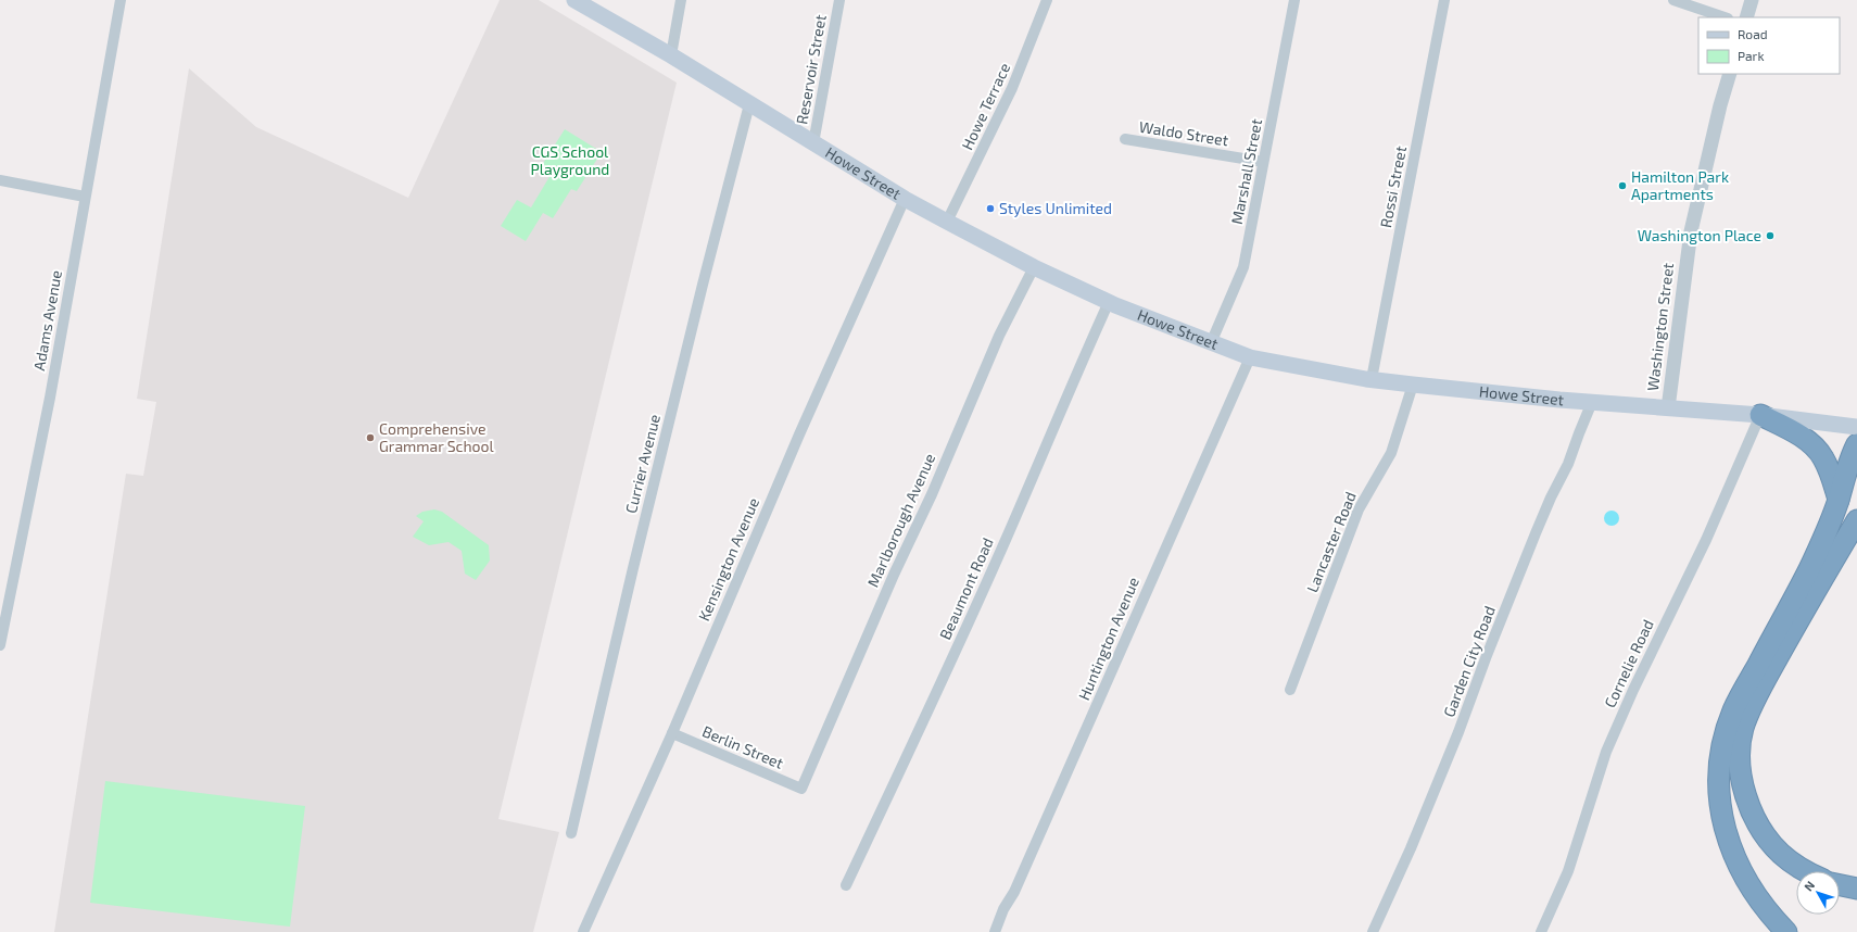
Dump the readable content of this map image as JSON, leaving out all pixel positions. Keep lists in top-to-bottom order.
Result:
{
  "streets": {
    "main road": ["Howe Street"],
    "street": [
      "Reservoir Street",
      "Howe Terrace",
      "Waldo Street",
      "Marshall Street",
      "Rossi Street",
      "Adams Avenue",
      "Washington Street",
      "Currier Avenue",
      "Marlborough Avenue",
      "Lancaster Road",
      "Kensington Avenue",
      "Beaumont Road",
      "Huntington Avenue",
      "Garden City Road",
      "Cornelie Road",
      "Berlin Street"
    ]
  },
  "crossings": [
    ["Reservoir Street", "Howe Street"],
    ["Howe Terrace", "Howe Street"],
    ["Waldo Street", "Marshall Street"],
    ["Marshall Street", "Howe Street"],
    ["Howe Street", "Rossi Street"],
    ["Howe Street", "Washington Street"],
    ["Howe Street", "Currier Avenue"],
    ["Howe Street", "Marlborough Avenue"],
    ["Howe Street", "Lancaster Road"],
    ["Howe Street", "Kensington Avenue"],
    ["Howe Street", "Beaumont Road"],
    ["Howe Street", "Huntington Avenue"],
    ["Howe Street", "Garden City Road"],
    ["Howe Street", "Cornelie Road"],
    ["Marlborough Avenue", "Berlin Street"],
    ["Kensington Avenue", "Berlin Street"]
  ],
  "parks": ["CGS School Playground"],
  "places": [
    "Hamilton Park Apartments",
    "Styles Unlimited",
    "Washington Place",
    "Comprehensive Grammar School"
  ],
  "legend": ["Road", "Park"],
  "north": "top left"
}
